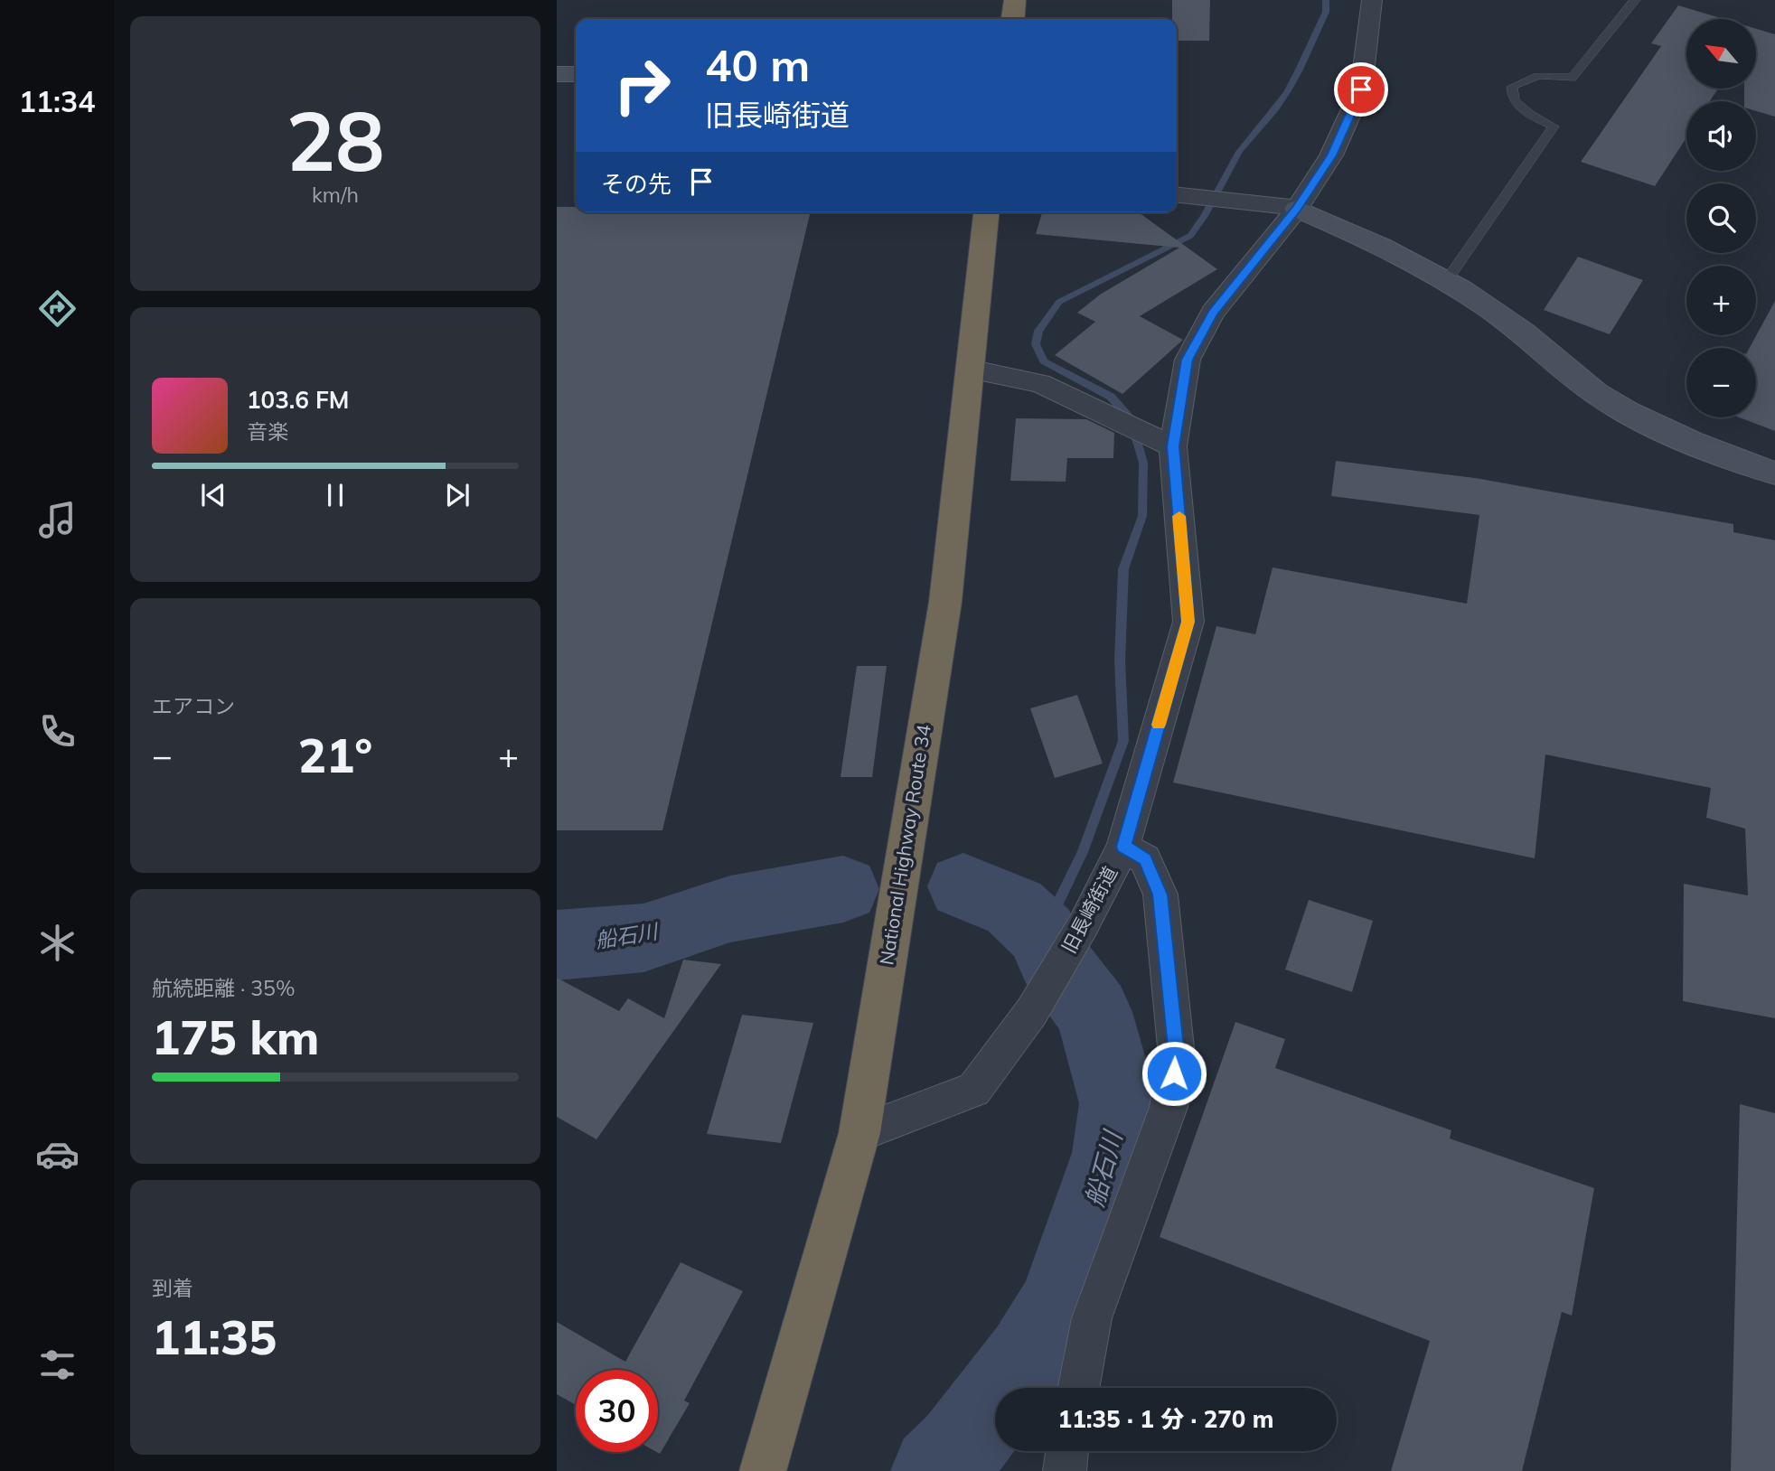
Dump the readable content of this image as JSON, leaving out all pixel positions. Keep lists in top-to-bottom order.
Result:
{
  "streets": {
    "highway": ["National Highway Route 34"],
    "street": ["旧長崎街道"]
  },
  "crossings": [
    ["National Highway Route 34", "旧長崎街道"]
  ],
  "water": ["船石川"],
  "north": "top left",
  "page": {
    "tabs": "11:34",
    "tile": [
      ["28", "km/h"],
      "エアコン",
      ["航続距離 · 35%", "175 km"],
      ["到着", "11:35"]
    ],
    "map_buttons": ["+", "−"],
    "turn": ["40 m", "旧長崎街道"],
    "then": "その先",
    "song": ["103.6 FM", "音楽"],
    "heat": ["−", "21°", "+"],
    "limit": "30",
    "trip": "11:35 · 1 分 · 270 m"
  }
}
